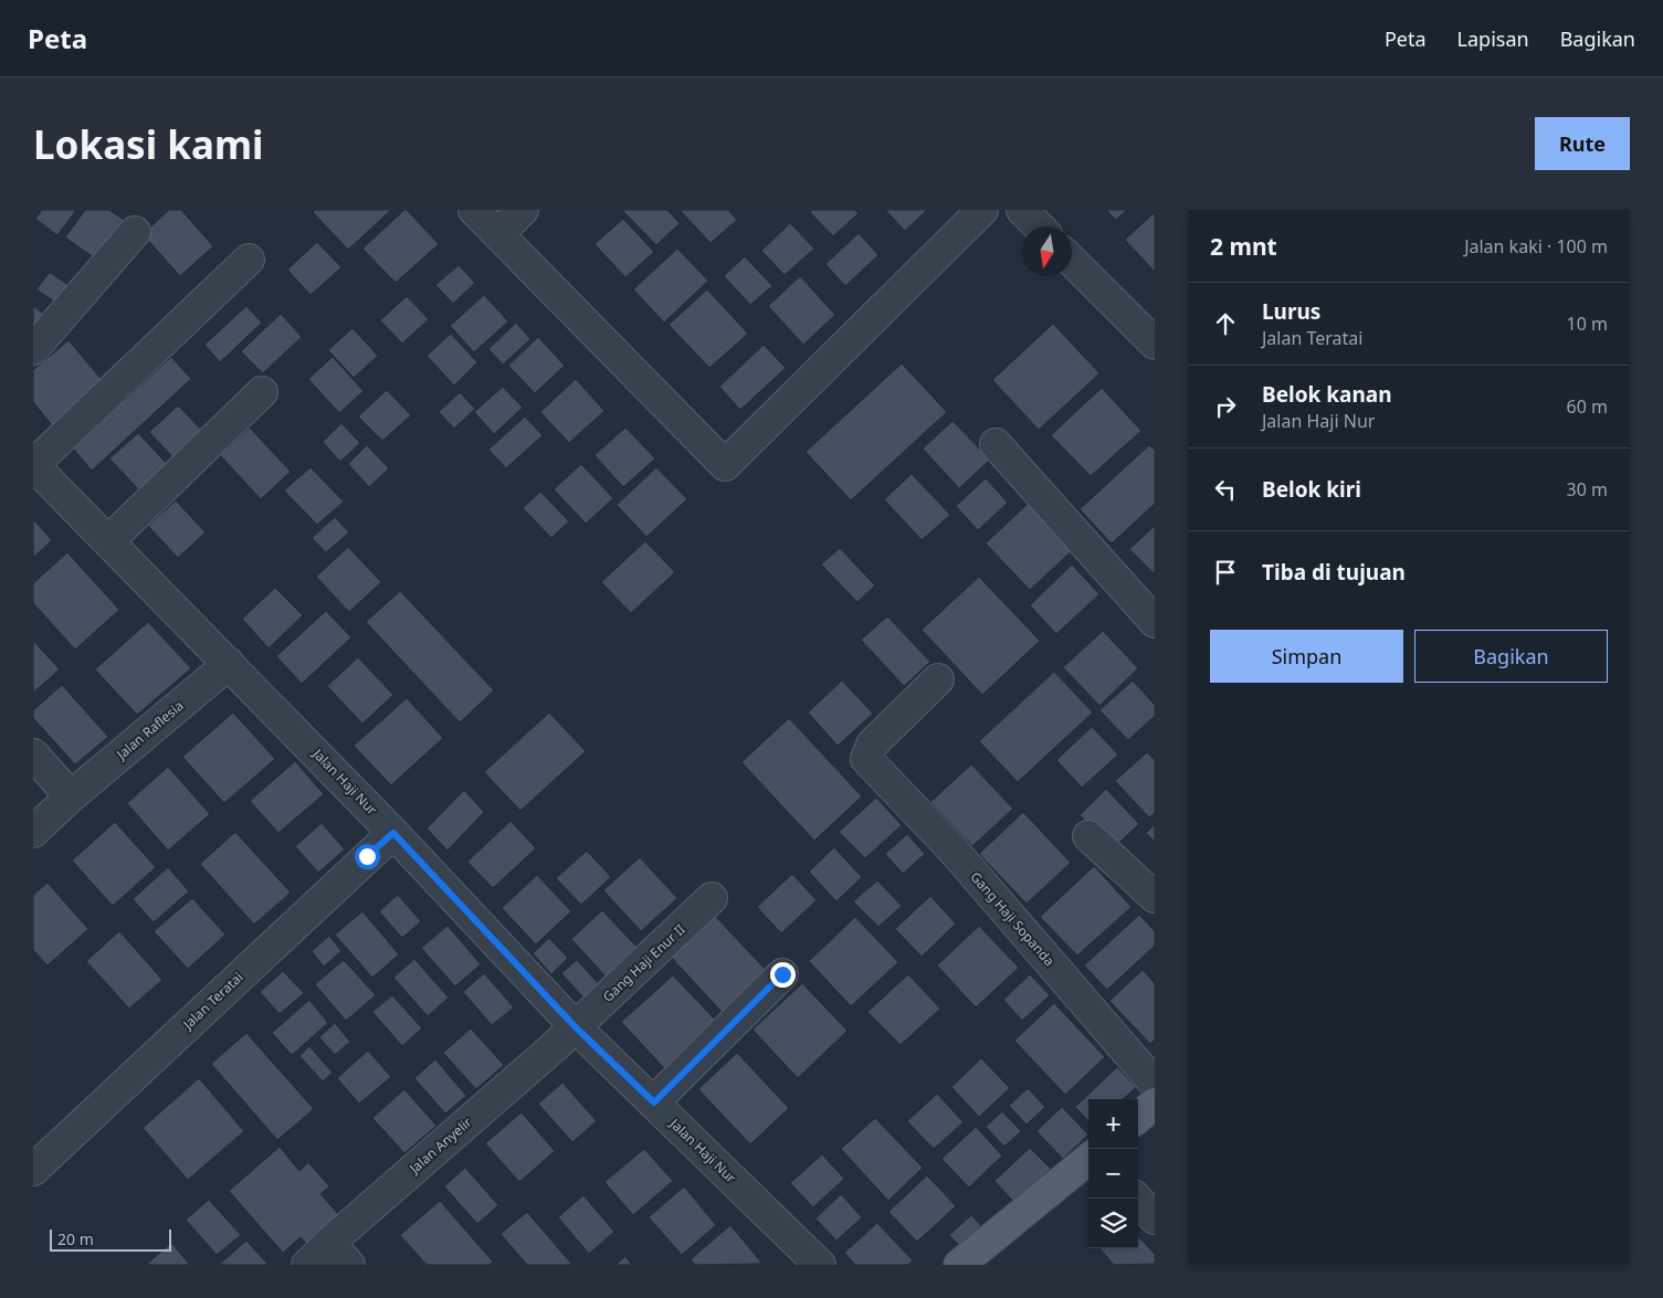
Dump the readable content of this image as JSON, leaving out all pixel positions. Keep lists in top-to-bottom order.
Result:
{
  "streets": {
    "street": [
      "Jalan Raflesia",
      "Jalan Haji Nur",
      "Gang Haji Sopanda",
      "Gang Haji Enur II",
      "Jalan Teratai",
      "Jalan Anyelir"
    ]
  },
  "crossings": [
    ["Jalan Raflesia", "Jalan Haji Nur"],
    ["Jalan Haji Nur", "Gang Haji Enur II"],
    ["Jalan Haji Nur", "Jalan Teratai"],
    ["Jalan Haji Nur", "Jalan Anyelir"],
    ["Gang Haji Enur II", "Jalan Anyelir"]
  ],
  "scale_bar": "20 m",
  "north": "bottom",
  "page": {
    "header": "Peta",
    "nav": ["Peta", "Lapisan", "Bagikan"],
    "buttons": [
      "Rute",
      ["Simpan", "Bagikan"]
    ],
    "title": "Lokasi kami",
    "heading": ["2 mnt", "Jalan kaki · 100 m"],
    "list": [
      ["Lurus", "Jalan Teratai", "10 m"],
      ["Belok kanan", "Jalan Haji Nur", "60 m"],
      ["Belok kiri", "30 m"],
      "Tiba di tujuan"
    ],
    "map_buttons": ["+", "−"],
    "scale": "20 m"
  }
}
